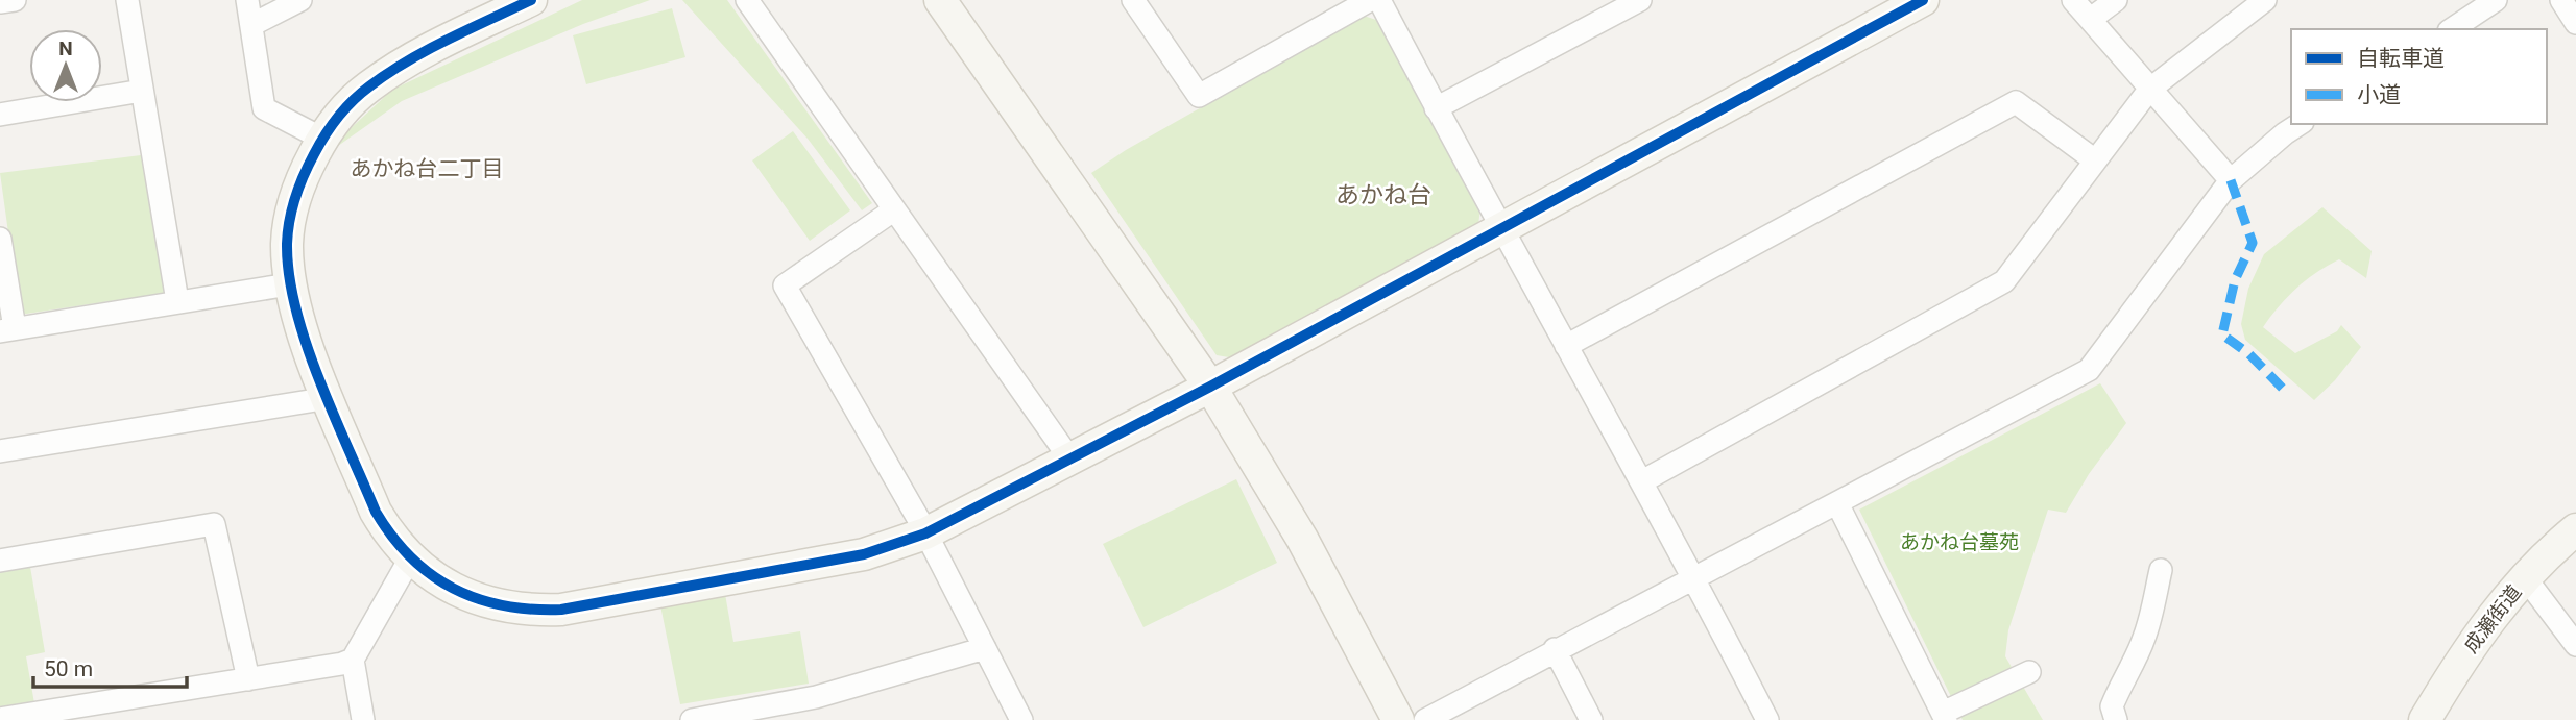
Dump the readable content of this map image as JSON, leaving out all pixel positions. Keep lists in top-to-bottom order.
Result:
{
  "streets": {
    "street": ["成瀬街道"]
  },
  "districts": ["あかね台二丁目", "あかね台"],
  "parks": ["あかね台墓苑"],
  "legend": ["自転車道", "小道"],
  "scale_bar": "50 m",
  "north": "top"
}
